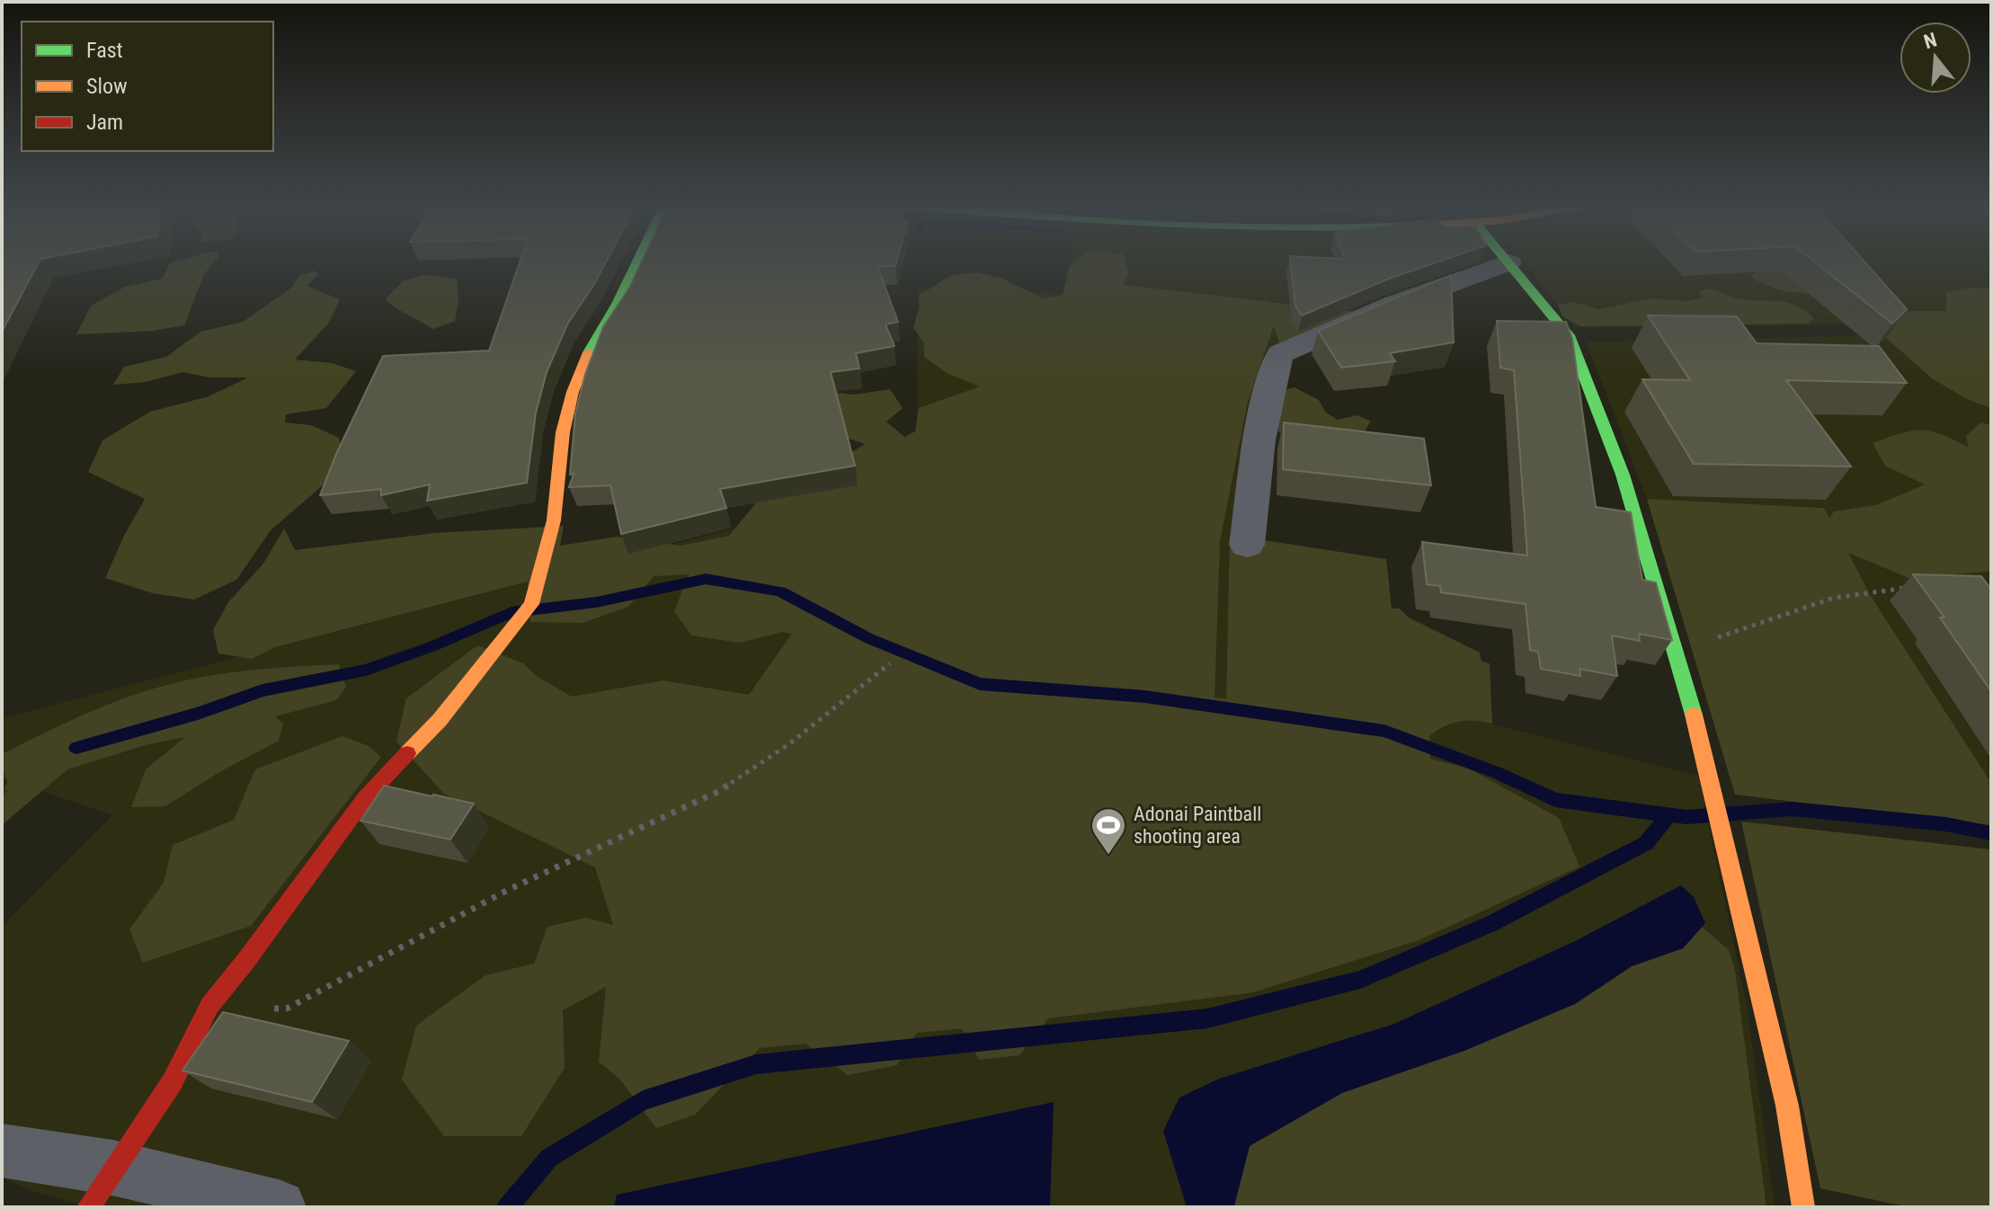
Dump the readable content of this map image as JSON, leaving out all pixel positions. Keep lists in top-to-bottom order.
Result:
{
  "places": {
    "sports": ["Adonai Paintball shooting area"]
  },
  "legend": ["Fast", "Slow", "Jam"],
  "north": "top"
}
